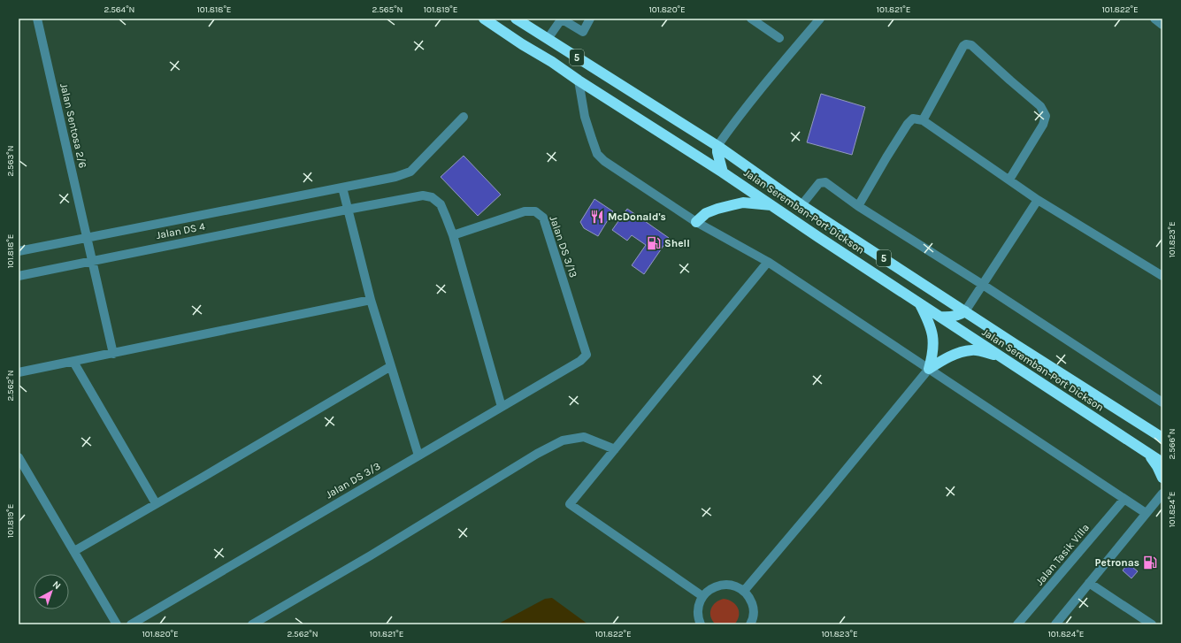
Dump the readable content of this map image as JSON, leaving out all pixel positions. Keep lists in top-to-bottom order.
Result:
{
  "streets": {
    "highway": ["5", "Jalan Seremban-Port Dickson"],
    "street": [
      "Jalan Sentosa 2/6",
      "Jalan DS 4",
      "Jalan DS 3/13",
      "Jalan DS 3/3",
      "Jalan Tasik Villa"
    ]
  },
  "crossings": [
    ["Jalan Sentosa 2/6", "Jalan DS 4"],
    ["Jalan DS 4", "Jalan DS 3/13"],
    ["Jalan DS 4", "Jalan DS 3/3"],
    ["Jalan DS 3/13", "Jalan DS 3/3"]
  ],
  "places": {
    "restaurant": ["McDonald's"],
    "fuel station": ["Shell", "Petronas"]
  },
  "north": "top right",
  "coordinates": [
    "2.564°N",
    "101.818°E",
    "2.565°N",
    "101.819°E",
    "101.820°E",
    "101.821°E",
    "101.822°E",
    "2.563°N",
    "101.823°E",
    "2.562°N",
    "2.566°N",
    "101.824°E"
  ]
}
